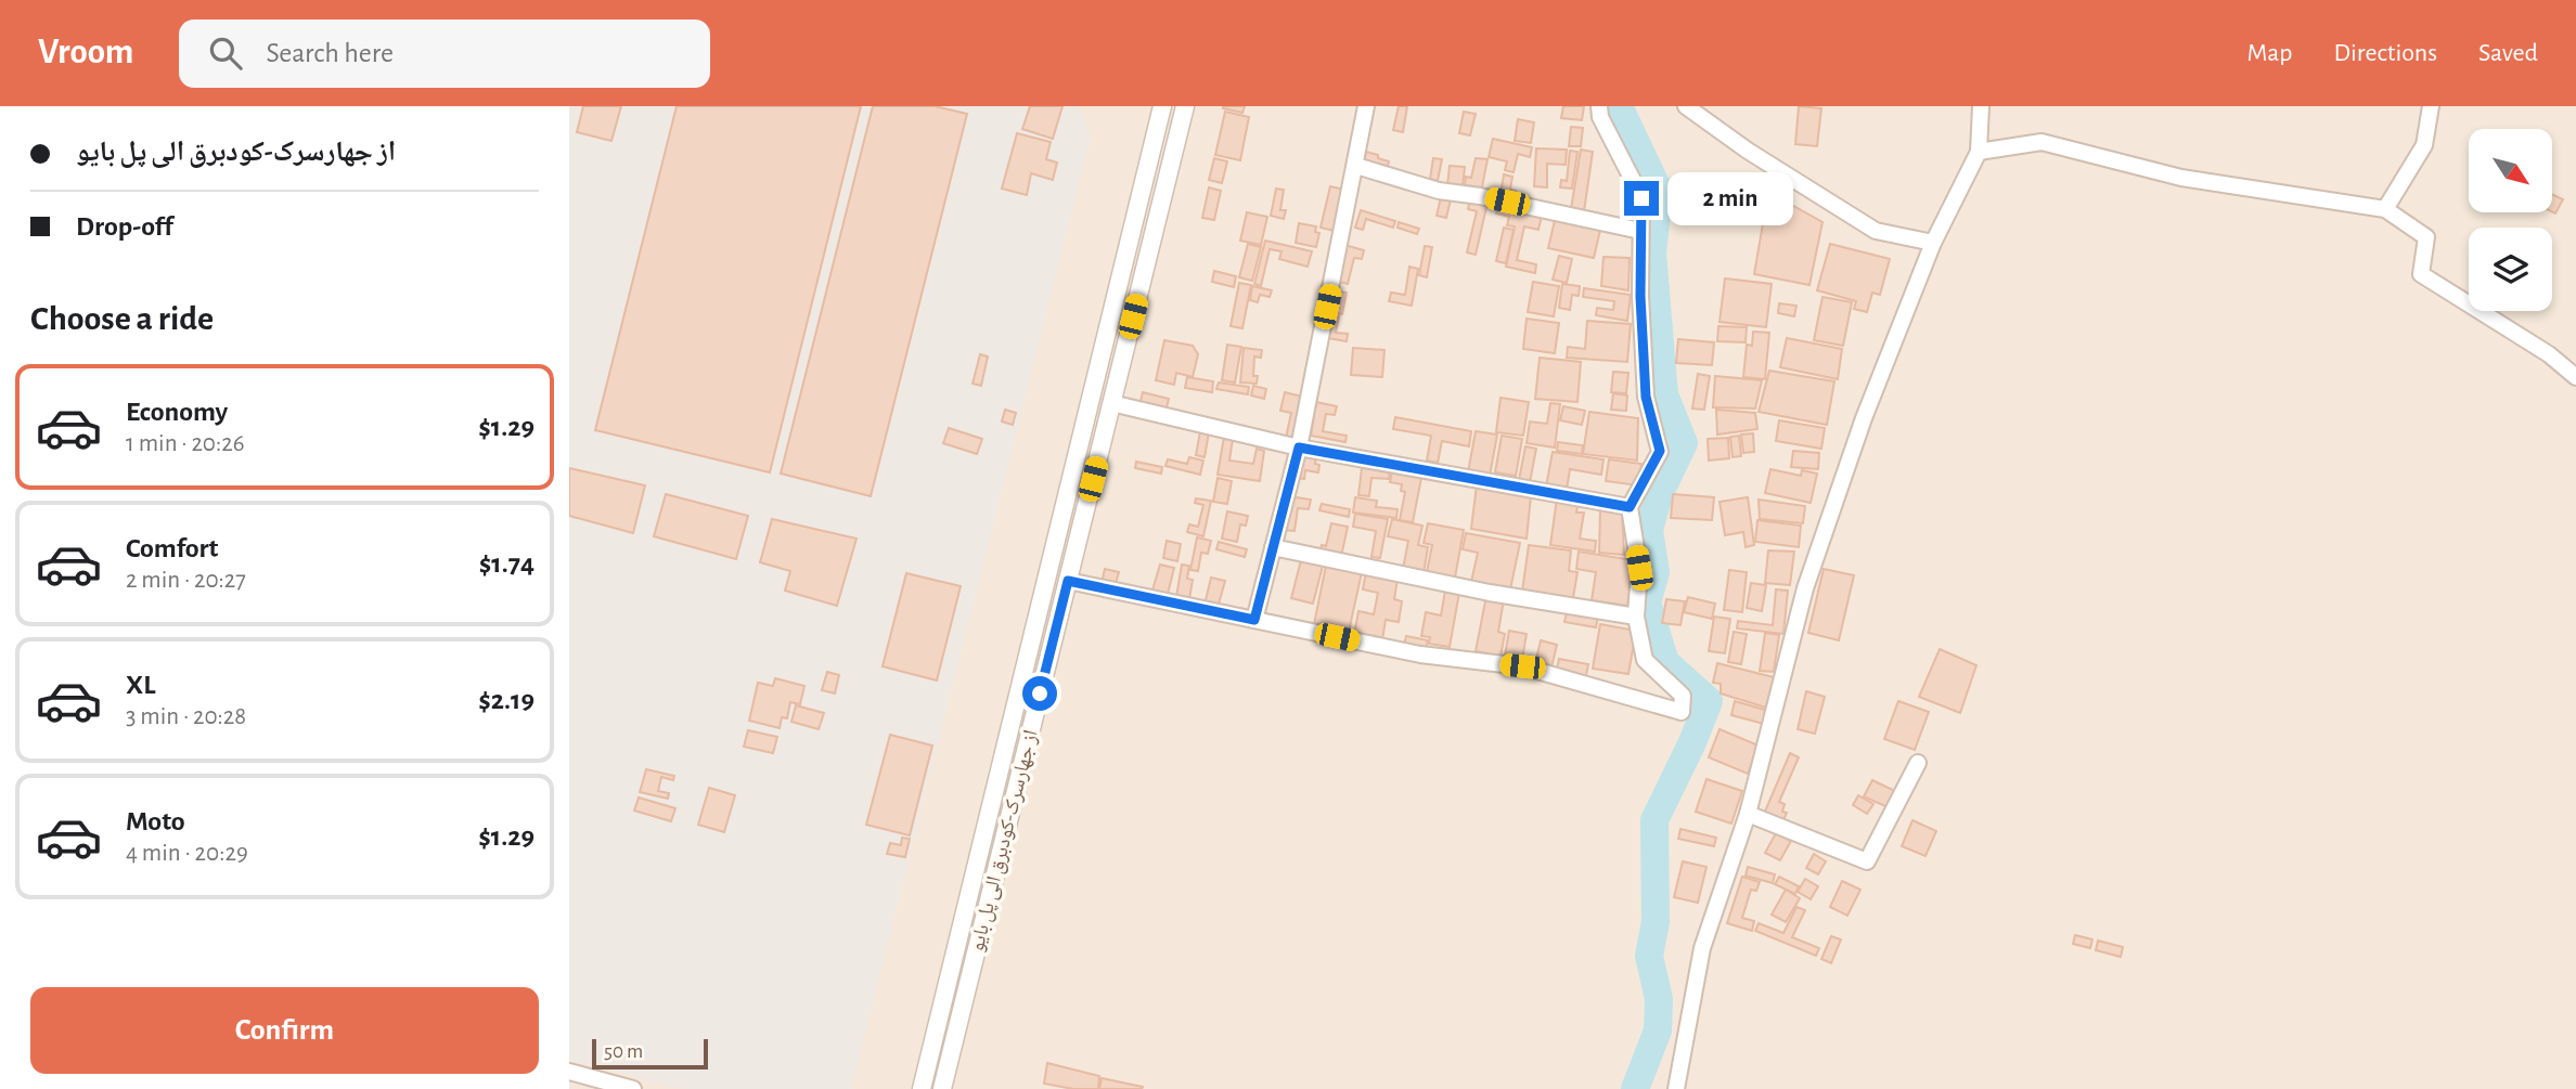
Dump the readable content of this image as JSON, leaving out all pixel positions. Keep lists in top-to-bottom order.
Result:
{
  "streets": {
    "street": ["از جهارسرک-کودبرق الی پل بایو"]
  },
  "scale_bar": "50 m",
  "north": "bottom right",
  "page": {
    "header": "Vroom",
    "search": "Search here",
    "nav": ["Map", "Directions", "Saved"],
    "banner": ["از جهارسرک-کودبرق الی پل بایو", "Drop-off"],
    "bubble": "2 min",
    "heading": "Choose a ride",
    "list": [
      {
        "name": "Economy",
        "note": "1 min · 20:26",
        "value": "$1.29"
      },
      {
        "name": "Comfort",
        "note": "2 min · 20:27",
        "value": "$1.74"
      },
      {
        "name": "XL",
        "note": "3 min · 20:28",
        "value": "$2.19"
      },
      {
        "name": "Moto",
        "note": "4 min · 20:29",
        "value": "$1.29"
      }
    ],
    "buttons": "Confirm",
    "scale": "50 m"
  }
}
